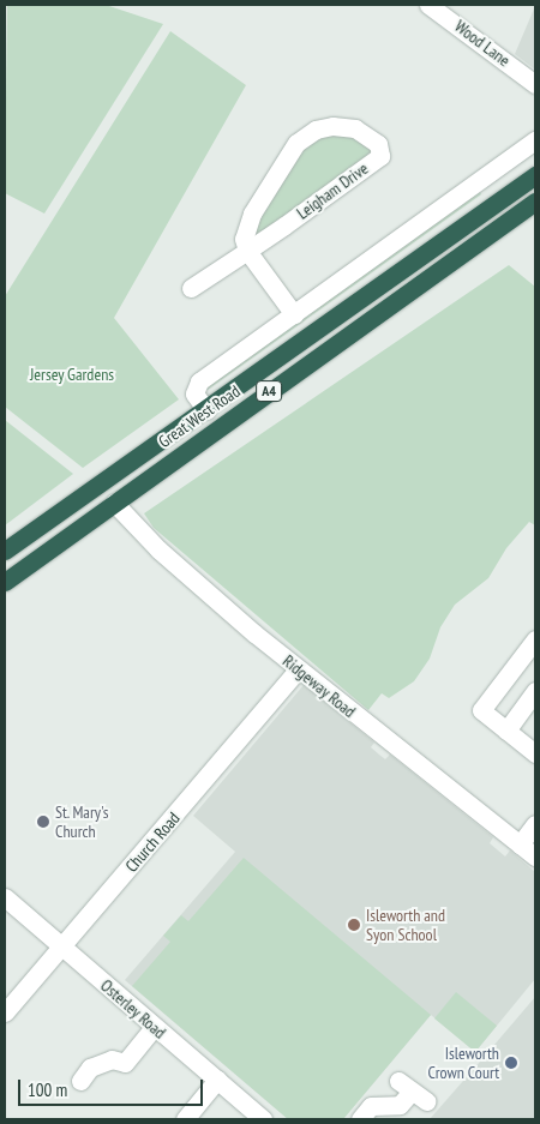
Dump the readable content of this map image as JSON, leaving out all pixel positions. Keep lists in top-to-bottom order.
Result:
{
  "streets": {
    "highway": ["A4", "Great West Road"],
    "street": [
      "Wood Lane",
      "Leigham Drive",
      "Ridgeway Road",
      "Church Road",
      "Osterley Road"
    ]
  },
  "crossings": [
    ["Great West Road", "Ridgeway Road"],
    ["Ridgeway Road", "Church Road"],
    ["Church Road", "Osterley Road"]
  ],
  "parks": ["Jersey Gardens"],
  "places": ["St. Mary's Church", "Isleworth and Syon School", "Isleworth Crown Court"],
  "scale_bar": "100 m"
}
